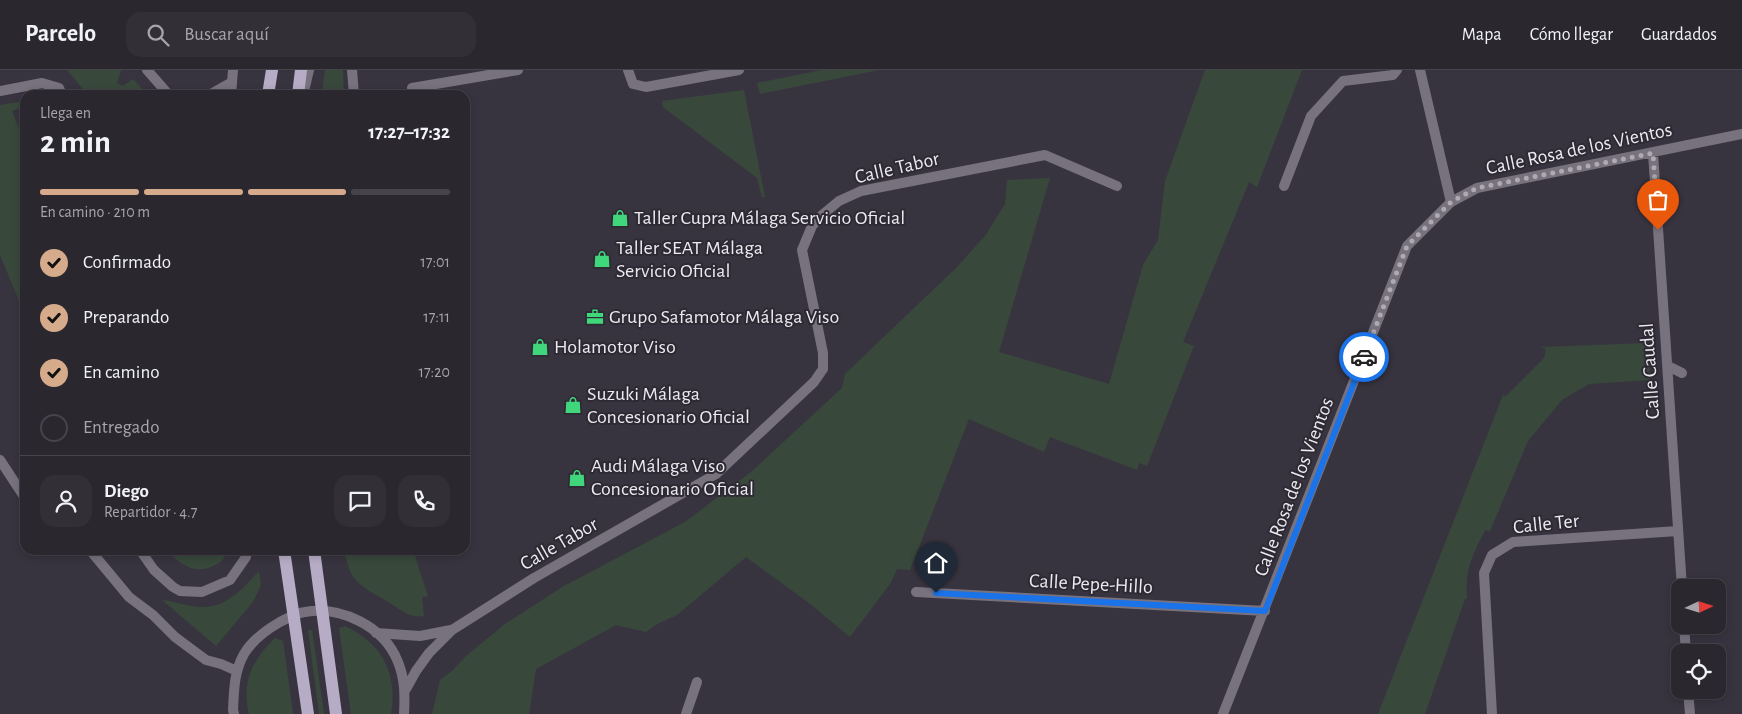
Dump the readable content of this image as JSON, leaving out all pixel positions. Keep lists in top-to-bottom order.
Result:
{
  "streets": {
    "street": [
      "Calle Rosa de los Vientos",
      "Calle Tabor",
      "Calle Caudal",
      "Calle Ter",
      "Calle Pepe-Hillo"
    ]
  },
  "crossings": [
    ["Calle Rosa de los Vientos", "Calle Caudal"],
    ["Calle Rosa de los Vientos", "Calle Pepe-Hillo"],
    ["Calle Caudal", "Calle Ter"]
  ],
  "places": {
    "shop": [
      "Taller Cupra Málaga Servicio Oficial",
      "Taller SEAT Málaga Servicio Oficial",
      "Holamotor Viso",
      "Suzuki Málaga Concesionario Oficial",
      "Audi Málaga Viso Concesionario Oficial"
    ],
    "office": ["Grupo Safamotor Málaga Viso"]
  },
  "north": "right",
  "page": {
    "header": "Parcelo",
    "search": "Buscar aquí",
    "nav": ["Mapa", "Cómo llegar", "Guardados"],
    "heading": ["2 min", "Llega en", "17:27–17:32"],
    "panel": ["Diego", "Repartidor · 4.7"],
    "bar": "En camino · 210 m",
    "list": [
      ["Confirmado", "17:01"],
      ["Preparando", "17:11"],
      ["En camino", "17:20"],
      "Entregado"
    ]
  }
}
